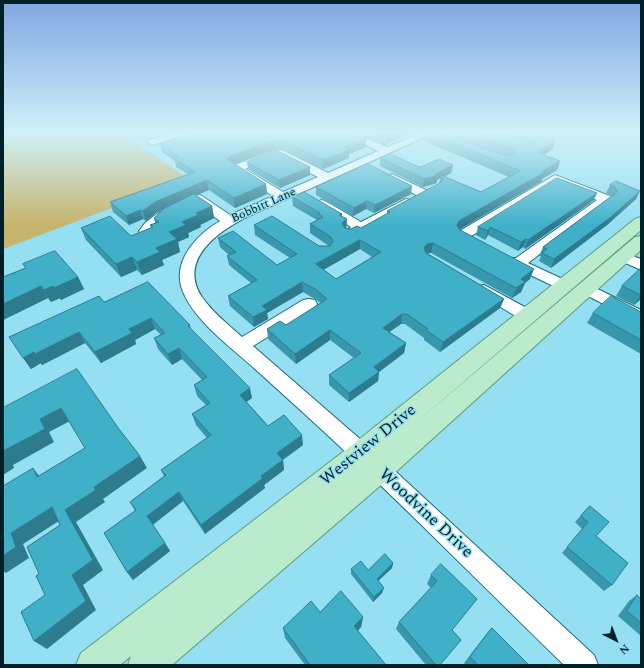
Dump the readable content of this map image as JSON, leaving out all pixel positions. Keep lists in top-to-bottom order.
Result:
{
  "streets": {
    "main road": ["Westview Drive"],
    "street": ["Bobbitt Lane", "Woodvine Drive"]
  },
  "crossings": [
    ["Bobbitt Lane", "Woodvine Drive"],
    ["Westview Drive", "Woodvine Drive"]
  ],
  "north": "bottom right"
}
